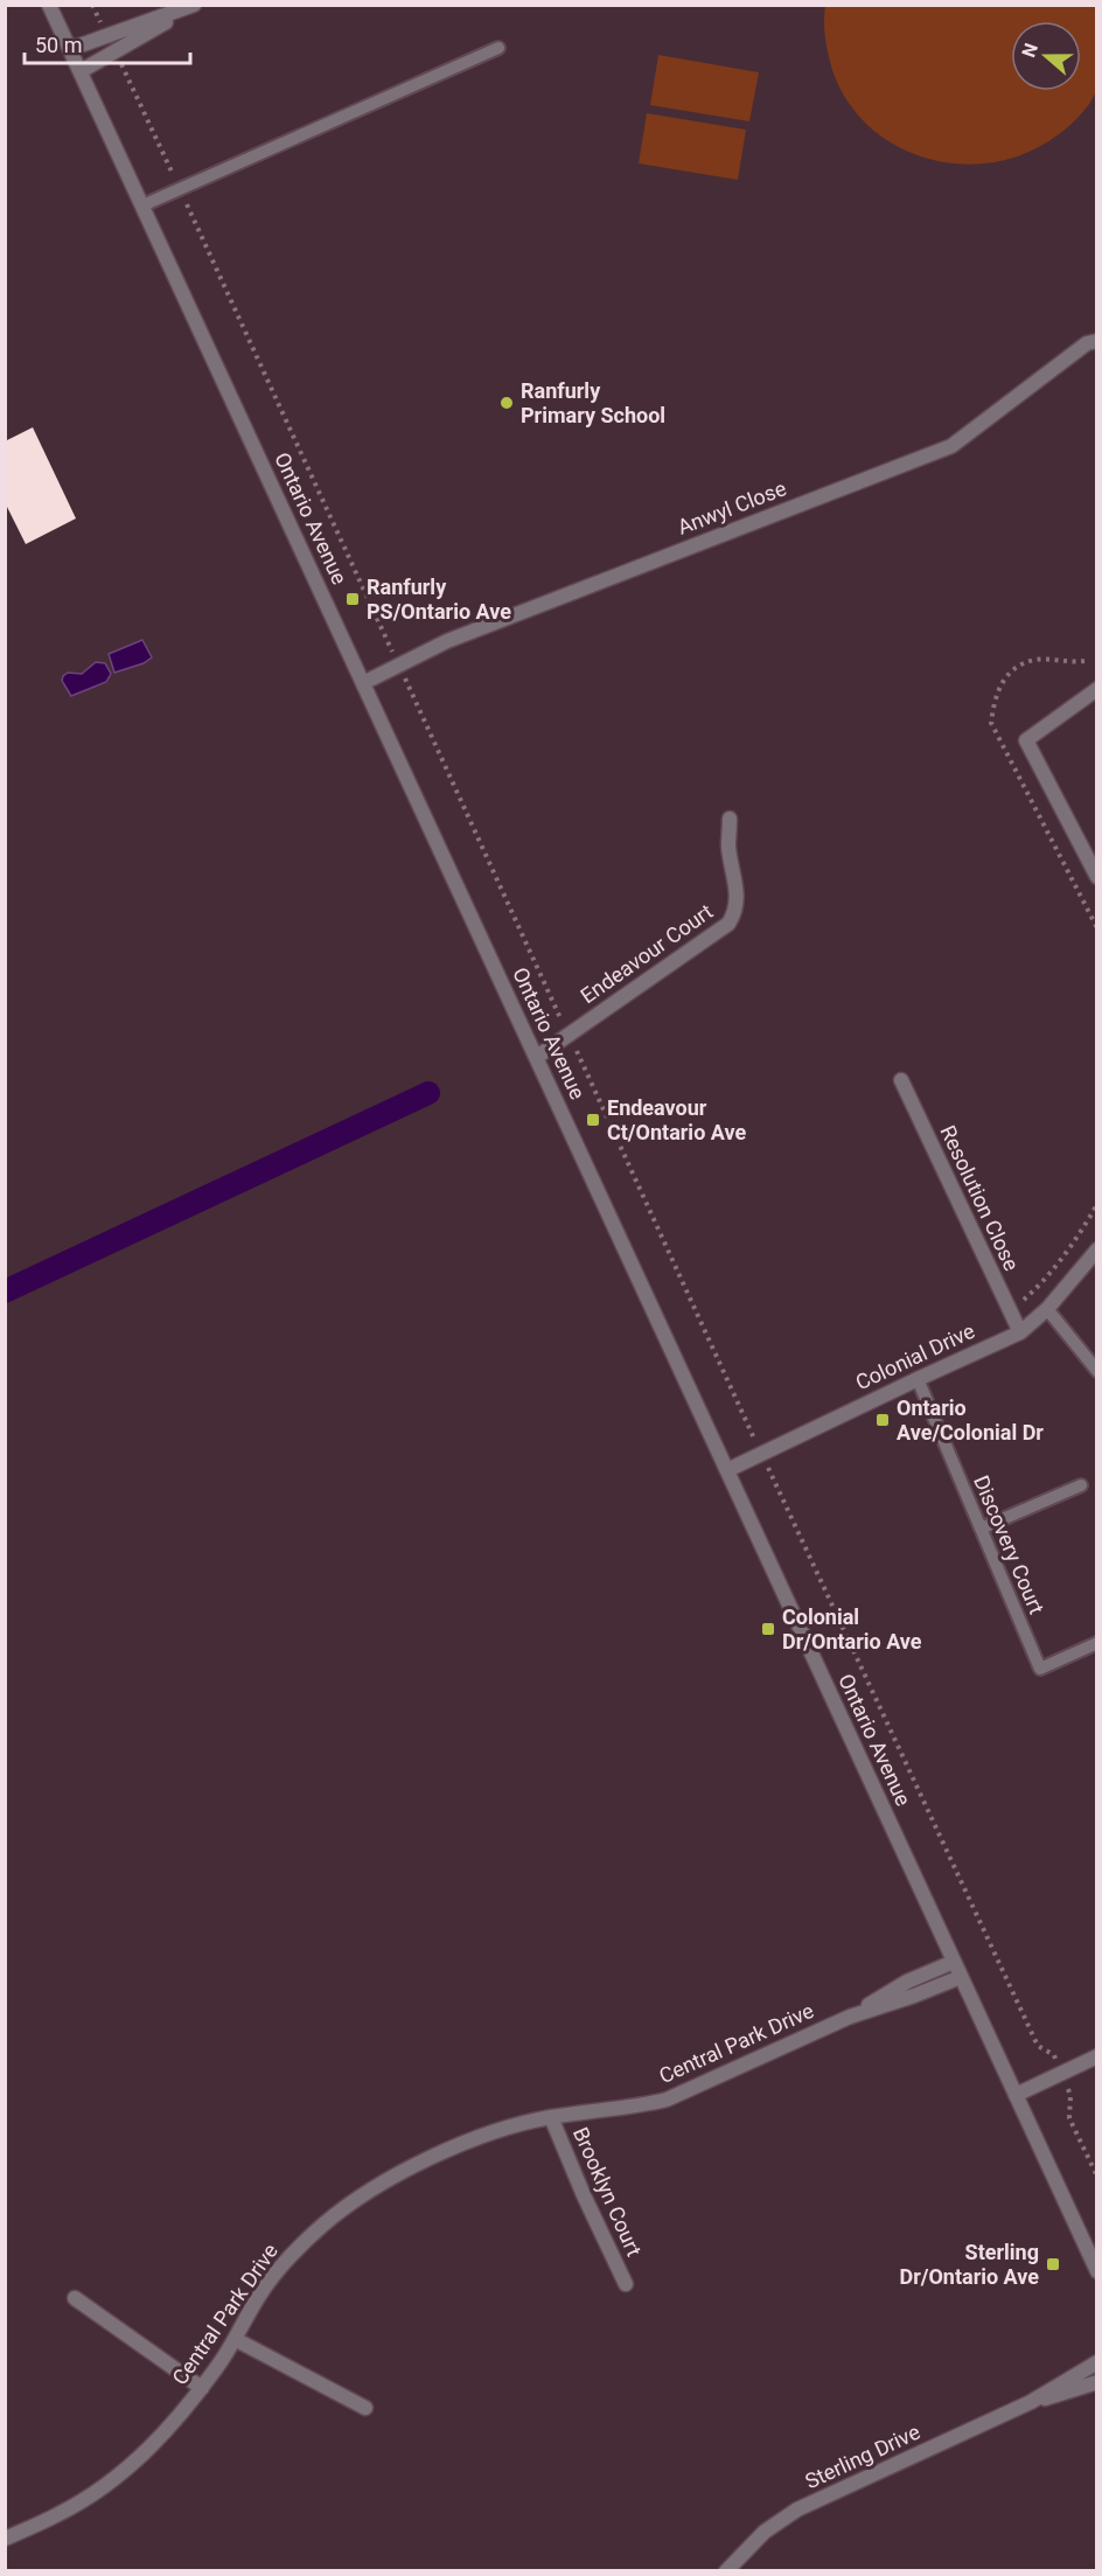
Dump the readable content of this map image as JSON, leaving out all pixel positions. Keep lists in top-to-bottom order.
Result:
{
  "streets": {
    "street": [
      "Anwyl Close",
      "Ontario Avenue",
      "Endeavour Court",
      "Resolution Close",
      "Colonial Drive",
      "Central Park Drive",
      "Brooklyn Court",
      "Sterling Drive"
    ],
    "lane": ["Discovery Court"]
  },
  "crossings": [
    ["Anwyl Close", "Ontario Avenue"],
    ["Ontario Avenue", "Endeavour Court"],
    ["Ontario Avenue", "Colonial Drive"],
    ["Ontario Avenue", "Central Park Drive"],
    ["Resolution Close", "Colonial Drive"],
    ["Colonial Drive", "Discovery Court"],
    ["Central Park Drive", "Brooklyn Court"]
  ],
  "places": {
    "other": ["Ranfurly Primary School"],
    "transit": [
      "Ranfurly PS/Ontario Ave",
      "Endeavour Ct/Ontario Ave",
      "Ontario Ave/Colonial Dr",
      "Colonial Dr/Ontario Ave",
      "Sterling Dr/Ontario Ave"
    ]
  },
  "scale_bar": "50 m",
  "north": "left"
}
